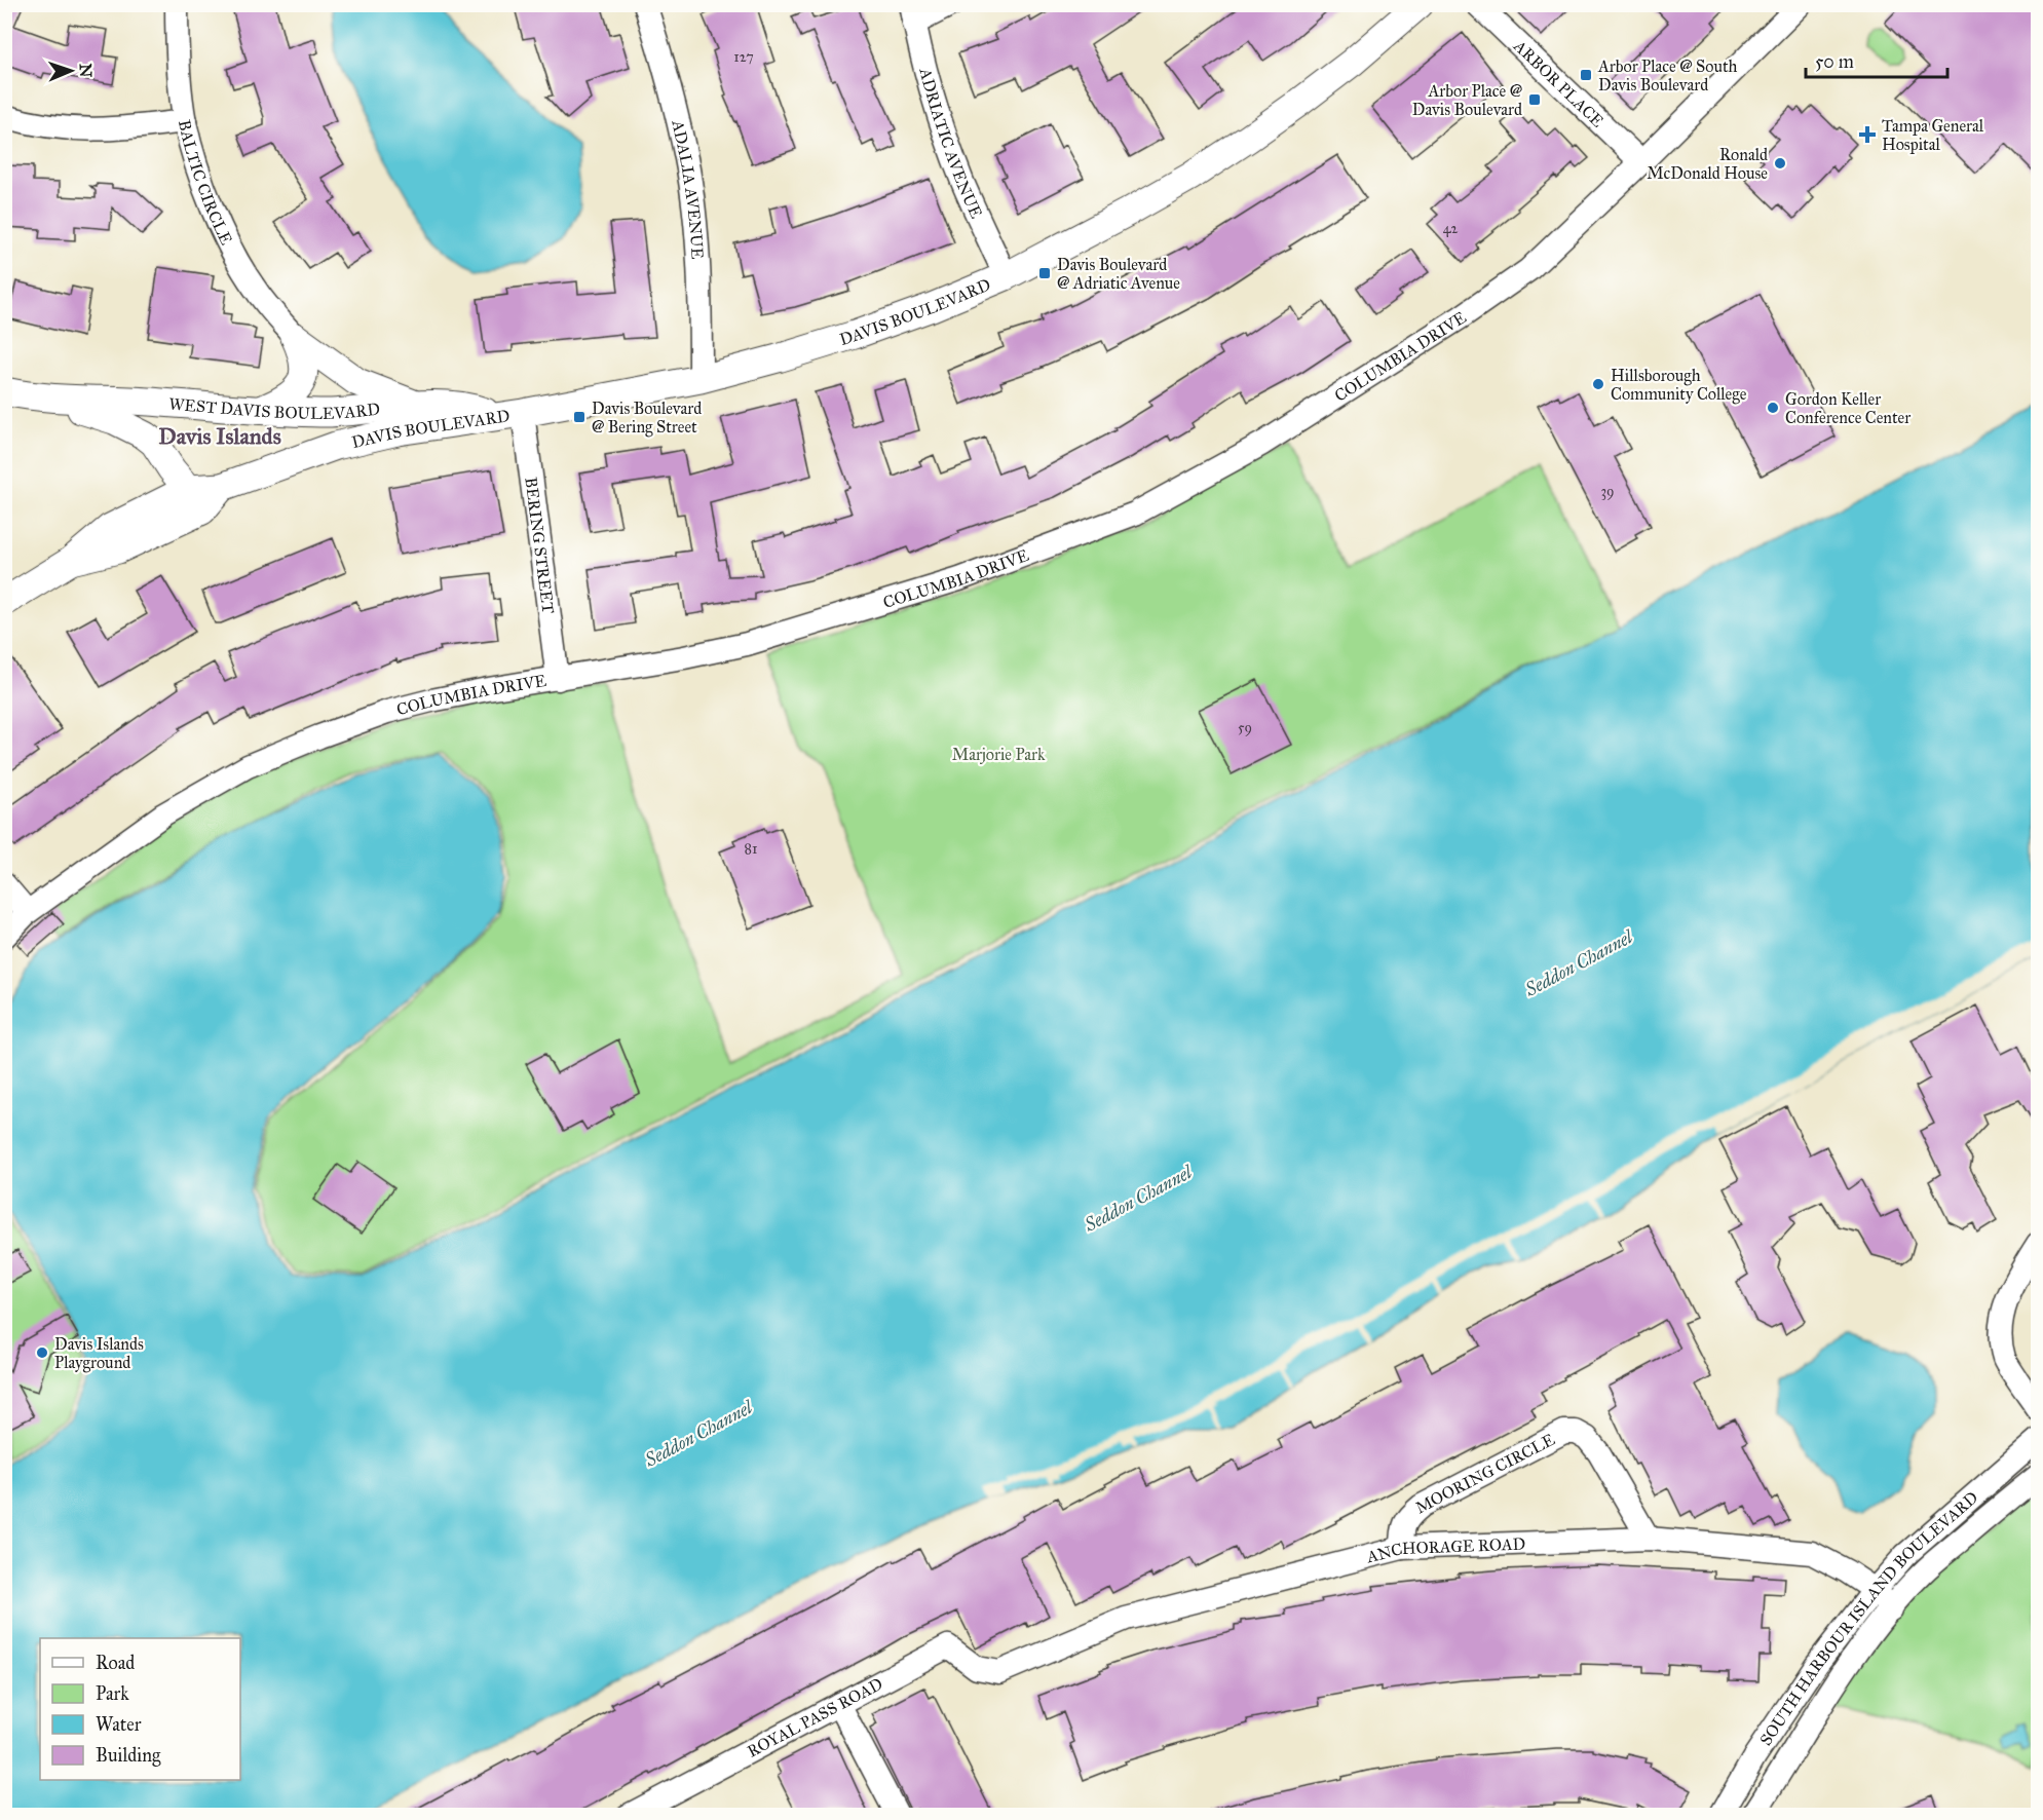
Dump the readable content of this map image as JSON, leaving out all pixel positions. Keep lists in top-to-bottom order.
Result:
{
  "streets": {
    "street": [
      "ARBOR PLACE",
      "ADRIATIC AVENUE",
      "BALTIC CIRCLE",
      "ADALIA AVENUE",
      "DAVIS BOULEVARD",
      "COLUMBIA DRIVE",
      "WEST DAVIS BOULEVARD",
      "BERING STREET",
      "MOORING CIRCLE",
      "ANCHORAGE ROAD",
      "SOUTH HARBOUR ISLAND BOULEVARD",
      "ROYAL PASS ROAD"
    ]
  },
  "crossings": [
    ["ARBOR PLACE", "COLUMBIA DRIVE"],
    ["ADRIATIC AVENUE", "DAVIS BOULEVARD"],
    ["ADALIA AVENUE", "DAVIS BOULEVARD"],
    ["DAVIS BOULEVARD", "WEST DAVIS BOULEVARD"],
    ["DAVIS BOULEVARD", "BERING STREET"],
    ["COLUMBIA DRIVE", "BERING STREET"],
    ["WEST DAVIS BOULEVARD", "BERING STREET"],
    ["MOORING CIRCLE", "ANCHORAGE ROAD"],
    ["ANCHORAGE ROAD", "SOUTH HARBOUR ISLAND BOULEVARD"],
    ["ANCHORAGE ROAD", "ROYAL PASS ROAD"]
  ],
  "districts": ["Davis Islands"],
  "water": ["Seddon Channel"],
  "parks": ["Marjorie Park"],
  "places": {
    "transit": [
      "Arbor Place @ South Davis Boulevard",
      "Arbor Place @ Davis Boulevard",
      "Davis Boulevard @ Adriatic Avenue",
      "Davis Boulevard @ Bering Street"
    ],
    "health": ["Tampa General Hospital"],
    "other": [
      "Ronald McDonald House",
      "Hillsborough Community College",
      "Gordon Keller Conference Center",
      "Davis Islands Playground"
    ]
  },
  "house_numbers": [
    "127",
    "42",
    "39",
    "59",
    "81"
  ],
  "legend": [
    "Road",
    "Park",
    "Water",
    "Building"
  ],
  "scale_bar": "50 m",
  "north": "right"
}
